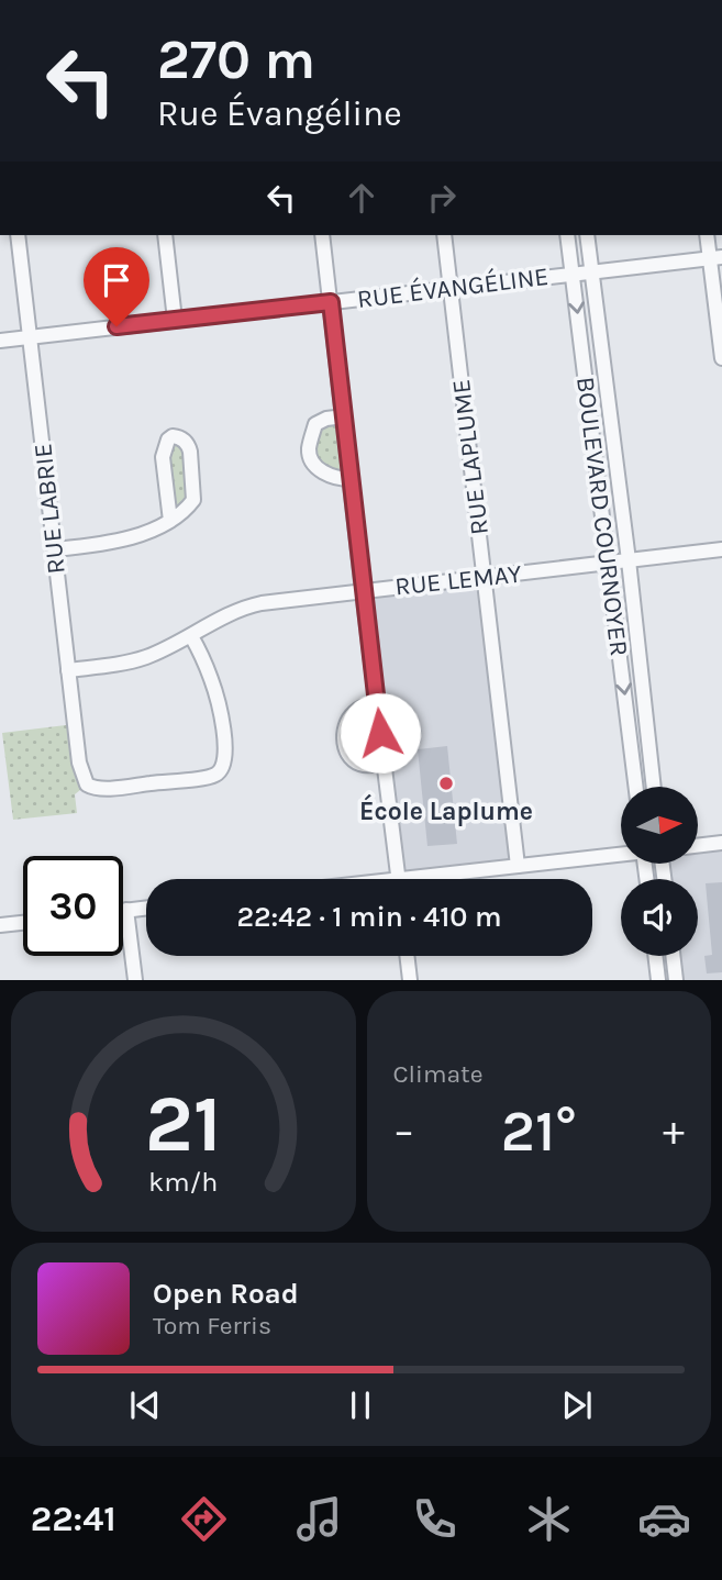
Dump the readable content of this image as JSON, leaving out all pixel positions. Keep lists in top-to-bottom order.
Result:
{
  "streets": {
    "street": [
      "RUE ÉVANGÉLINE",
      "RUE LAPLUME",
      "RUE LABRIE",
      "BOULEVARD COURNOYER",
      "RUE LEMAY"
    ]
  },
  "crossings": [
    ["RUE ÉVANGÉLINE", "RUE LAPLUME"],
    ["RUE ÉVANGÉLINE", "RUE LABRIE"],
    ["RUE ÉVANGÉLINE", "BOULEVARD COURNOYER"],
    ["RUE LAPLUME", "RUE LEMAY"],
    ["RUE LABRIE", "RUE LEMAY"],
    ["BOULEVARD COURNOYER", "RUE LEMAY"]
  ],
  "places": ["École Laplume"],
  "north": "right",
  "page": {
    "turn": ["270 m", "Rue Évangéline"],
    "limit": "30",
    "trip": "22:42 · 1 min · 410 m",
    "tile": "Climate",
    "heat": ["−", "21°", "+"],
    "song": ["Open Road", "Tom Ferris"],
    "tabs": "22:41",
    "gauge": ["21", "km/h"]
  }
}
